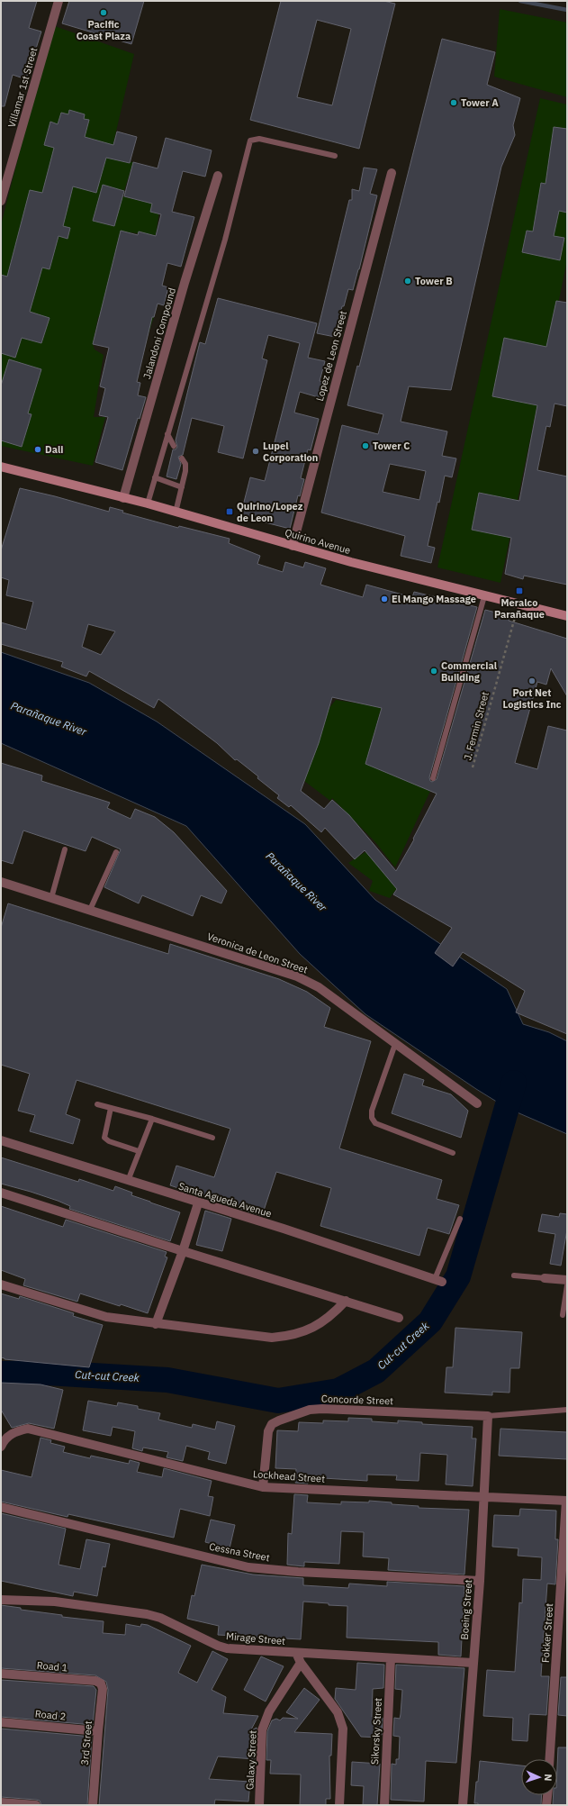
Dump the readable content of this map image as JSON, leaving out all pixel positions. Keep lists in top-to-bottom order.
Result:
{
  "streets": {
    "main road": ["Quirino Avenue"],
    "street": [
      "Villamar 1st Street",
      "Jalandoni Compound",
      "Lopez de Leon Street",
      "Veronica de Leon Street",
      "Santa Agueda Avenue",
      "Concorde Street",
      "Lockhead Street",
      "Cessna Street",
      "Boeing Street",
      "Fokker Street",
      "Mirage Street",
      "Road 1",
      "Road 2",
      "Sikorsky Street",
      "3rd Street",
      "Galaxy Street"
    ],
    "path": ["J. Fermin Street"]
  },
  "crossings": [
    ["Jalandoni Compound", "Quirino Avenue"],
    ["Lopez de Leon Street", "Quirino Avenue"],
    ["Quirino Avenue", "J. Fermin Street"],
    ["Concorde Street", "Lockhead Street"],
    ["Concorde Street", "Boeing Street"],
    ["Lockhead Street", "Boeing Street"],
    ["Lockhead Street", "Fokker Street"],
    ["Cessna Street", "Boeing Street"],
    ["Boeing Street", "Mirage Street"],
    ["Mirage Street", "Sikorsky Street"],
    ["Road 1", "3rd Street"],
    ["Road 2", "3rd Street"]
  ],
  "water": ["Parañaque River", "Cut-cut Creek"],
  "places": {
    "other": [
      "Pacific Coast Plaza",
      "Tower A",
      "Tower B",
      "Tower C",
      "Dali",
      "Lupel Corporation",
      "El Mango Massage",
      "Commercial Building",
      "Port Net Logistics Inc"
    ],
    "transit": ["Quirino/Lopez de Leon", "Meralco Parañaque"]
  },
  "north": "right"
}
